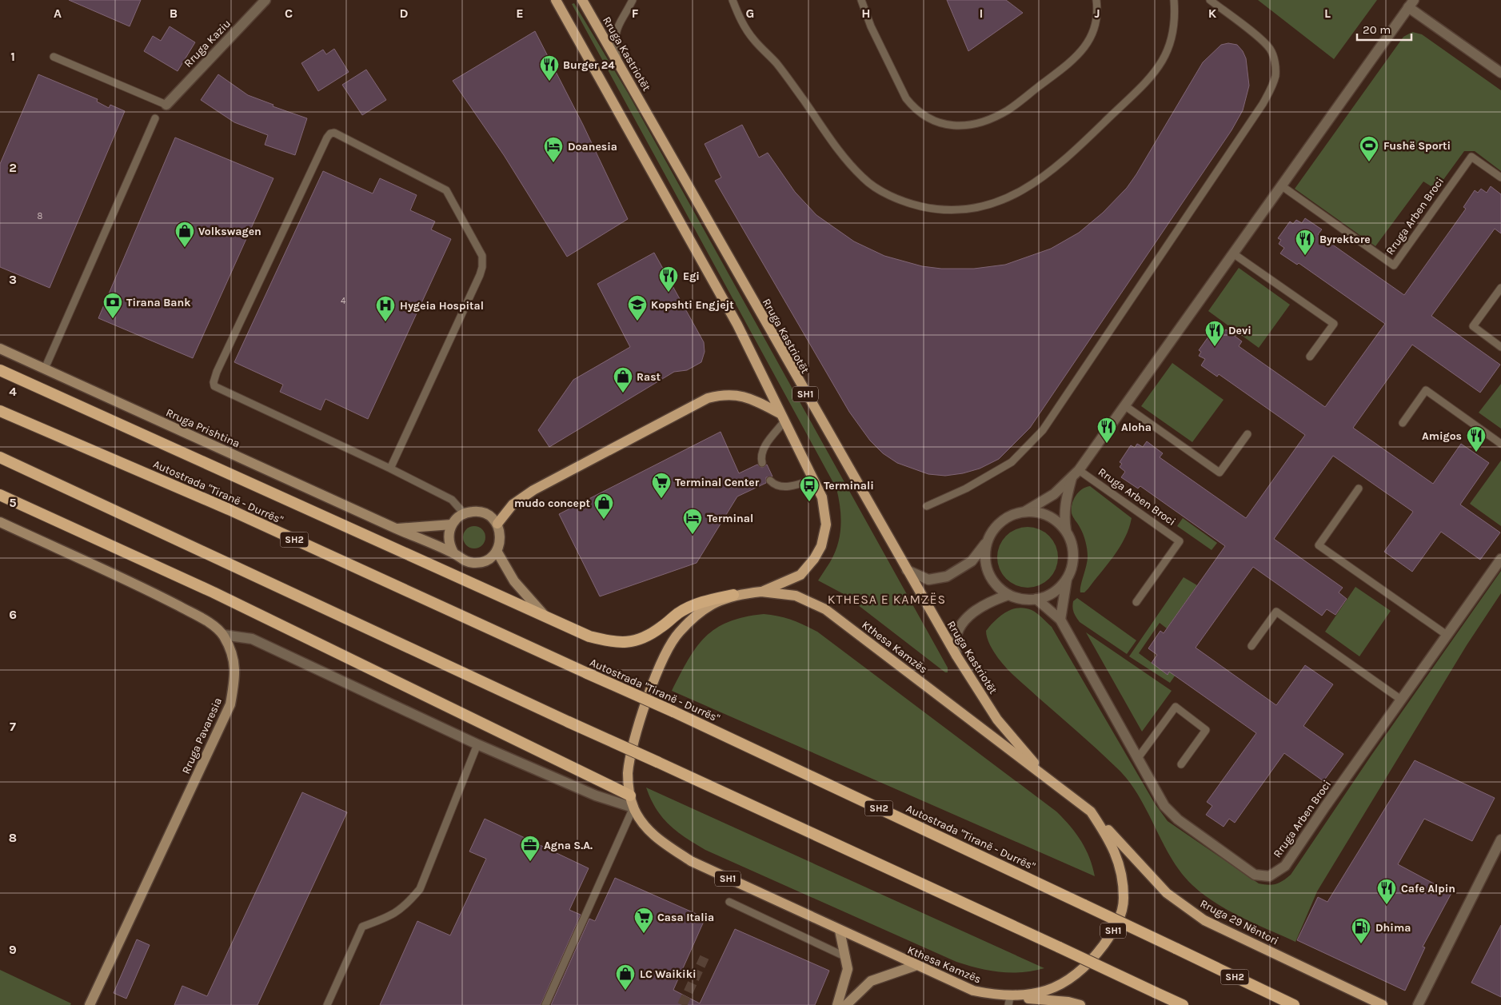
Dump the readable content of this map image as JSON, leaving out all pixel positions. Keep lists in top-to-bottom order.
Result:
{
  "streets": {
    "highway": ["Autostrada \"Tiranë - Durrës\"", "SH2"],
    "main road": [
      "Rruga Kastriotët",
      "SH1",
      "Rruga Prishtina",
      "Kthesa Kamzës",
      "Rruga Pavaresia",
      "Rruga 29 Nëntori"
    ],
    "street": ["Rruga Kaziu", "Rruga Arben Broci"]
  },
  "crossings": [
    ["Rruga Kastriotët", "Kthesa Kamzës"],
    ["SH1", "Kthesa Kamzës"],
    ["Kthesa Kamzës", "Rruga 29 Nëntori"]
  ],
  "districts": ["KTHESA E KAMZËS"],
  "places": {
    "restaurant": [
      "Burger 24",
      "Byrektore",
      "Egi",
      "Devi",
      "Aloha",
      "Amigos",
      "Cafe Alpin"
    ],
    "sports": ["Fushë Sporti"],
    "hotel": ["Doanesia", "Terminal"],
    "shop": [
      "Volkswagen",
      "Rast",
      "mudo concept",
      "LC Waikiki"
    ],
    "bank": ["Tirana Bank"],
    "school or university": ["Kopshti Engjejt"],
    "hospital": ["Hygeia Hospital"],
    "supermarket": ["Terminal Center", "Casa Italia"],
    "bus stop": ["Terminali"],
    "office": ["Agna S.A."],
    "fuel station": ["Dhima"]
  },
  "house_numbers": ["8", "4"],
  "scale_bar": "20 m",
  "grid": {
    "columns": [
      "A",
      "B",
      "C",
      "D",
      "E",
      "F",
      "G",
      "H",
      "I",
      "J",
      "K",
      "L"
    ],
    "rows": [
      "1",
      "2",
      "3",
      "4",
      "5",
      "6",
      "7",
      "8",
      "9"
    ]
  }
}
